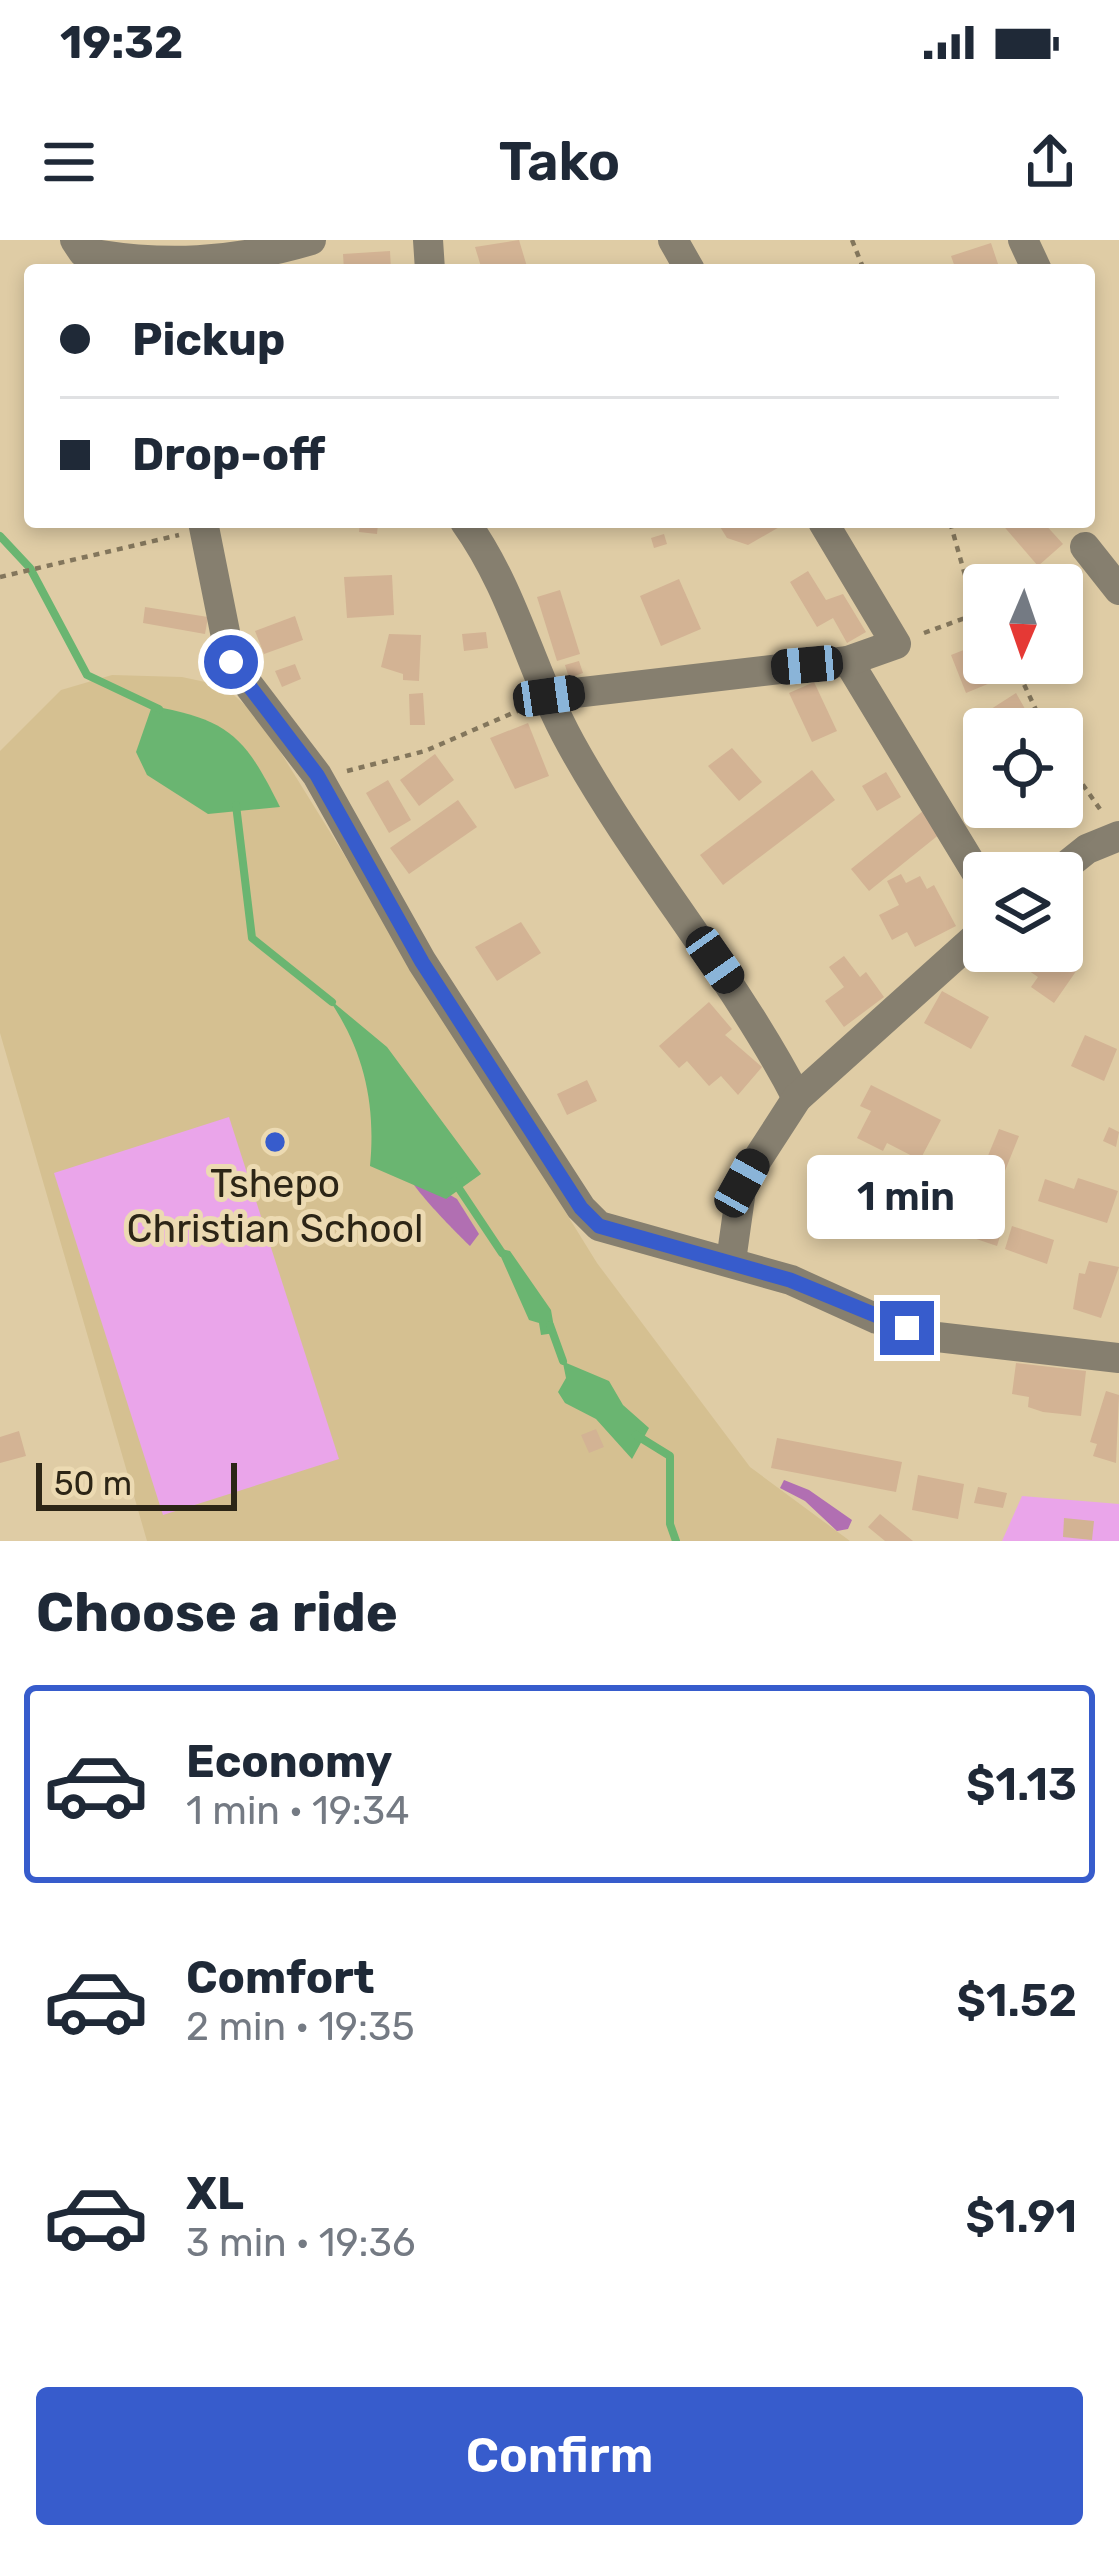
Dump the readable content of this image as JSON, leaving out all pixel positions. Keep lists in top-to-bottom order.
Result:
{
  "places": ["Tshepo Christian School"],
  "scale_bar": "50 m",
  "north": "bottom",
  "page": {
    "status": "19:32",
    "header": "Tako",
    "banner": ["Pickup", "Drop-off"],
    "bubble": "1 min",
    "scale": "50 m",
    "heading": "Choose a ride",
    "list": [
      {
        "name": "Economy",
        "note": "1 min · 19:34",
        "value": "$1.13"
      },
      {
        "name": "Comfort",
        "note": "2 min · 19:35",
        "value": "$1.52"
      },
      {
        "name": "XL",
        "note": "3 min · 19:36",
        "value": "$1.91"
      }
    ],
    "buttons": "Confirm"
  }
}
